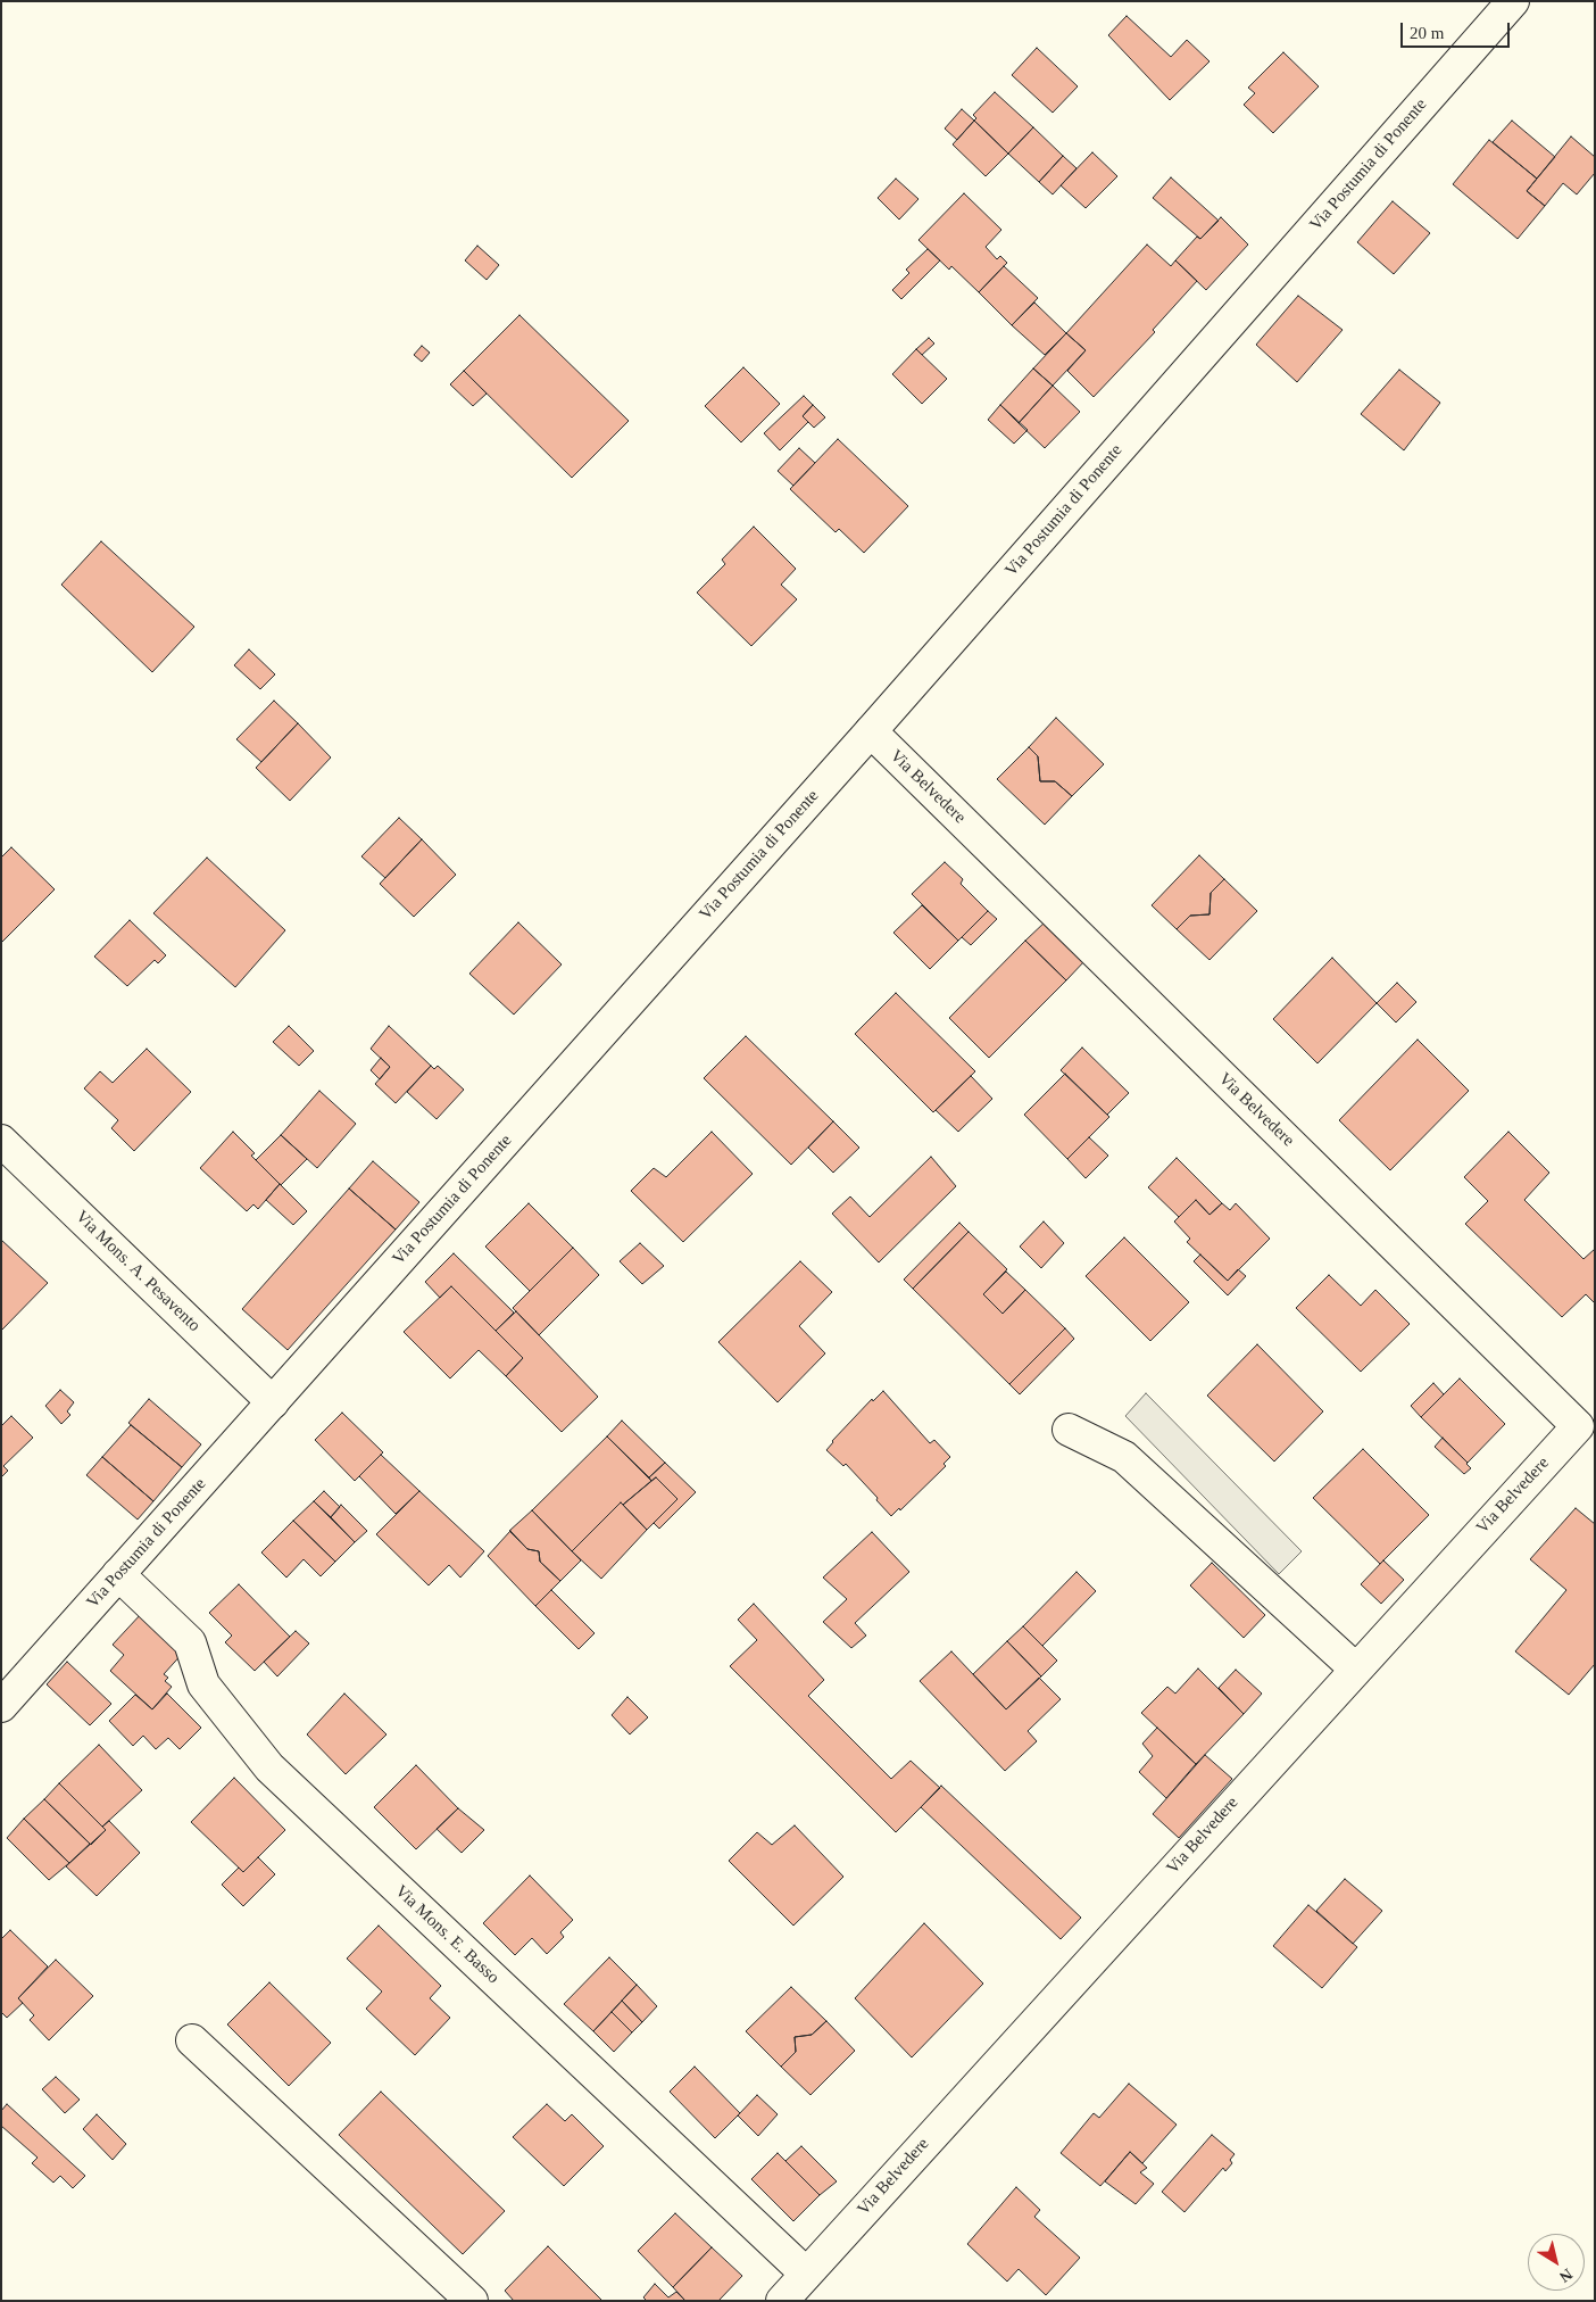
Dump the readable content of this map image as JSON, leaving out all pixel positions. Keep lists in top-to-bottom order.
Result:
{
  "streets": {
    "street": [
      "Via Postumia di Ponente",
      "Via Belvedere",
      "Via Mons. A. Pesavento",
      "Via Mons. E. Basso"
    ]
  },
  "crossings": [
    ["Via Postumia di Ponente", "Via Belvedere"],
    ["Via Postumia di Ponente", "Via Mons. A. Pesavento"],
    ["Via Postumia di Ponente", "Via Mons. E. Basso"],
    ["Via Belvedere", "Via Mons. E. Basso"]
  ],
  "scale_bar": "20 m",
  "north": "bottom right"
}
